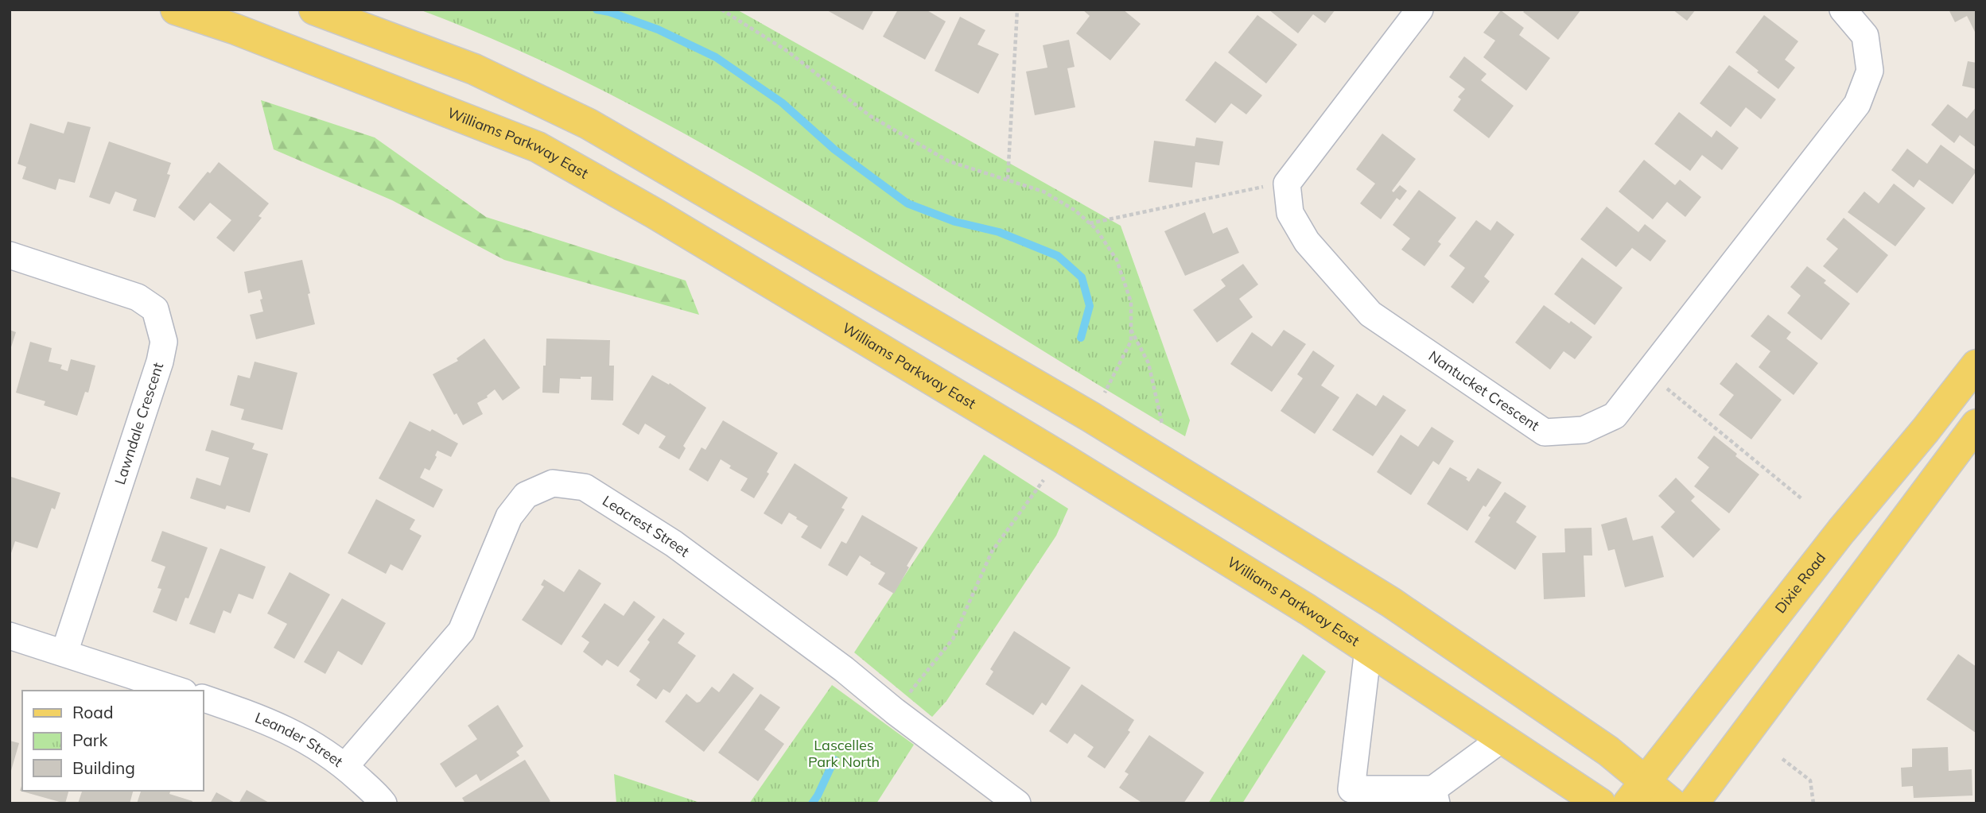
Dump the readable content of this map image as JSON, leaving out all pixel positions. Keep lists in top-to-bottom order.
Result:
{
  "streets": {
    "main road": ["Williams Parkway East", "Dixie Road"],
    "street": [
      "Nantucket Crescent",
      "Lawndale Crescent",
      "Leacrest Street",
      "Leander Street"
    ]
  },
  "crossings": [
    ["Leacrest Street", "Leander Street"]
  ],
  "parks": ["Lascelles Park North"],
  "legend": ["Road", "Park", "Building"]
}
